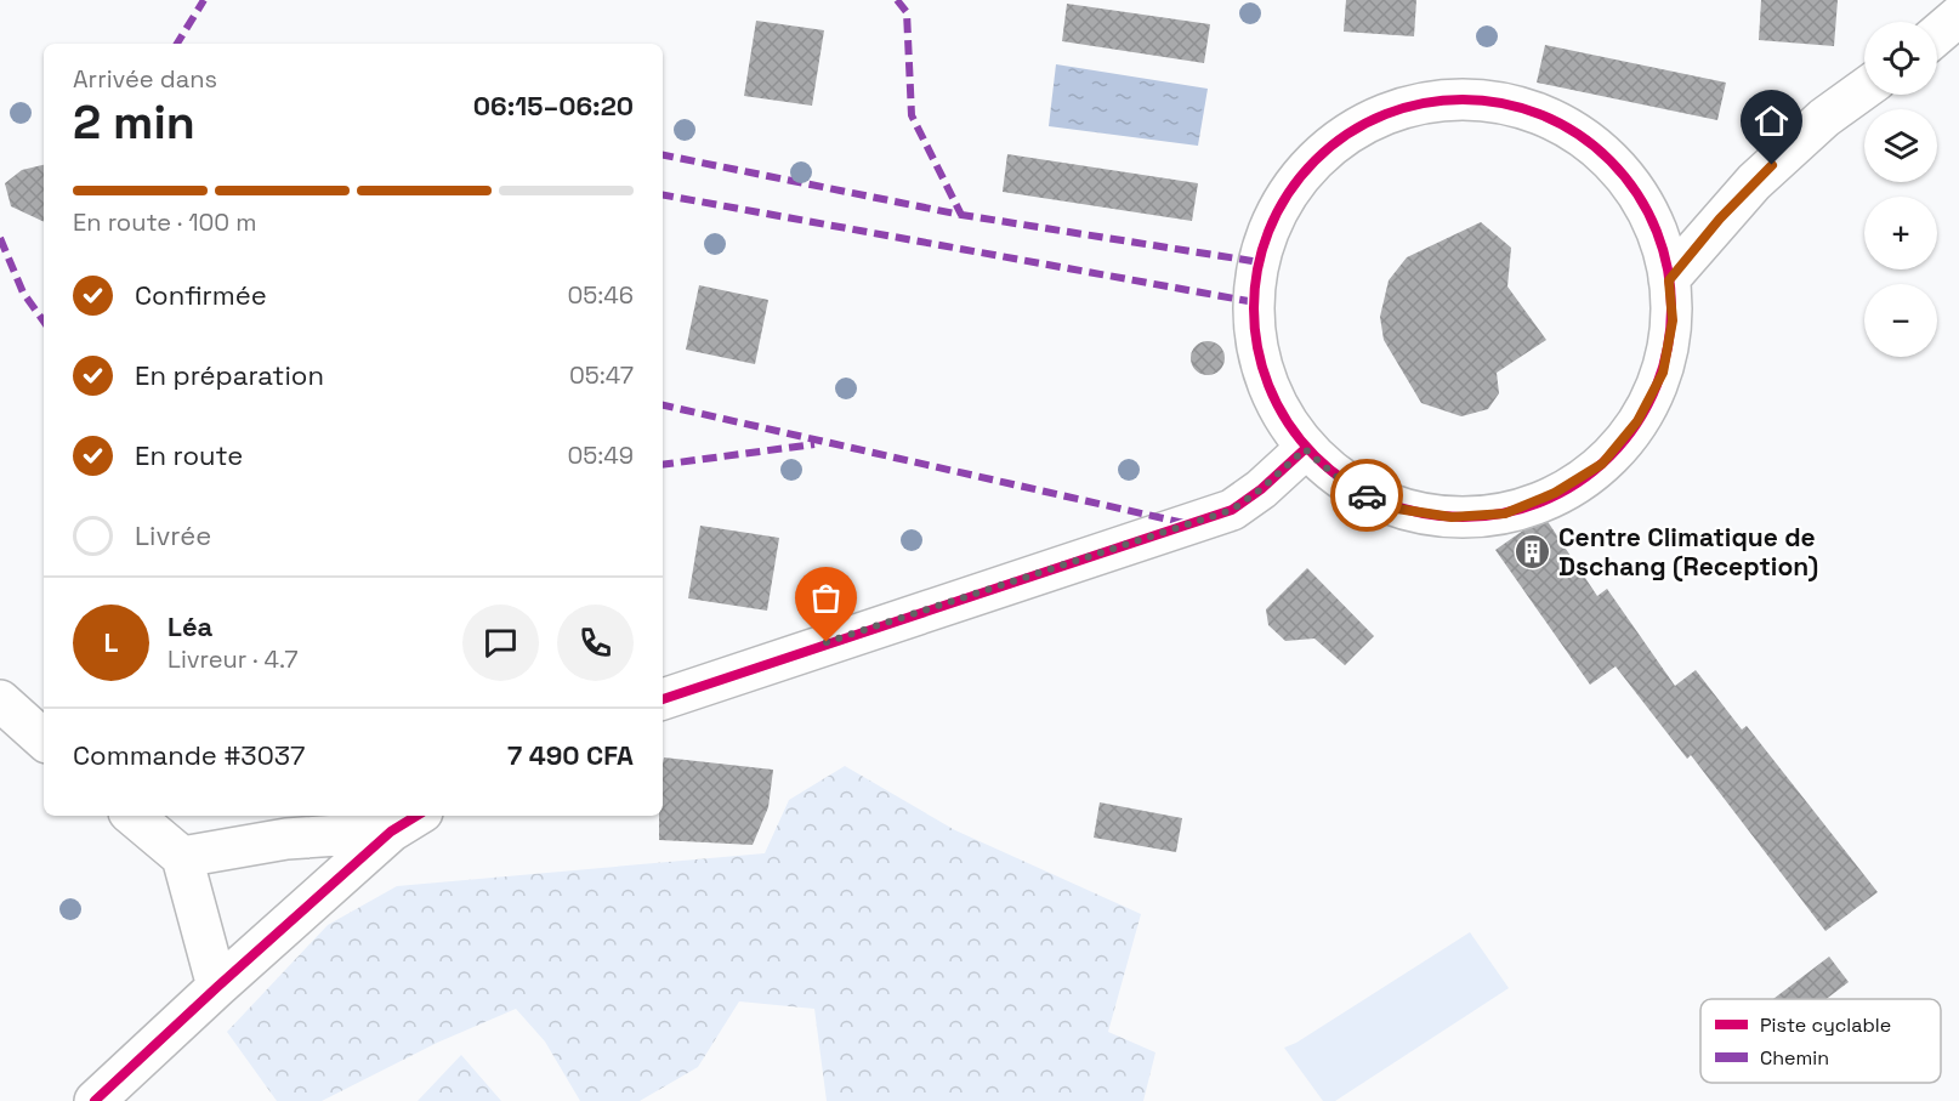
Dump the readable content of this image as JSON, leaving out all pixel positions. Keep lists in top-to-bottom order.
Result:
{
  "places": {
    "building": ["Centre Climatique de Dschang (Reception)"]
  },
  "legend": ["Piste cyclable", "Chemin"],
  "page": {
    "map_buttons": ["+", "−"],
    "heading": ["2 min", "Arrivée dans", "06:15–06:20"],
    "panel": [
      "Léa",
      "Livreur · 4.7",
      "Commande #3037",
      "7 490 CFA"
    ],
    "bar": "En route · 100 m",
    "list": [
      ["Confirmée", "05:46"],
      ["En préparation", "05:47"],
      ["En route", "05:49"],
      "Livrée"
    ],
    "round": "L"
  }
}
